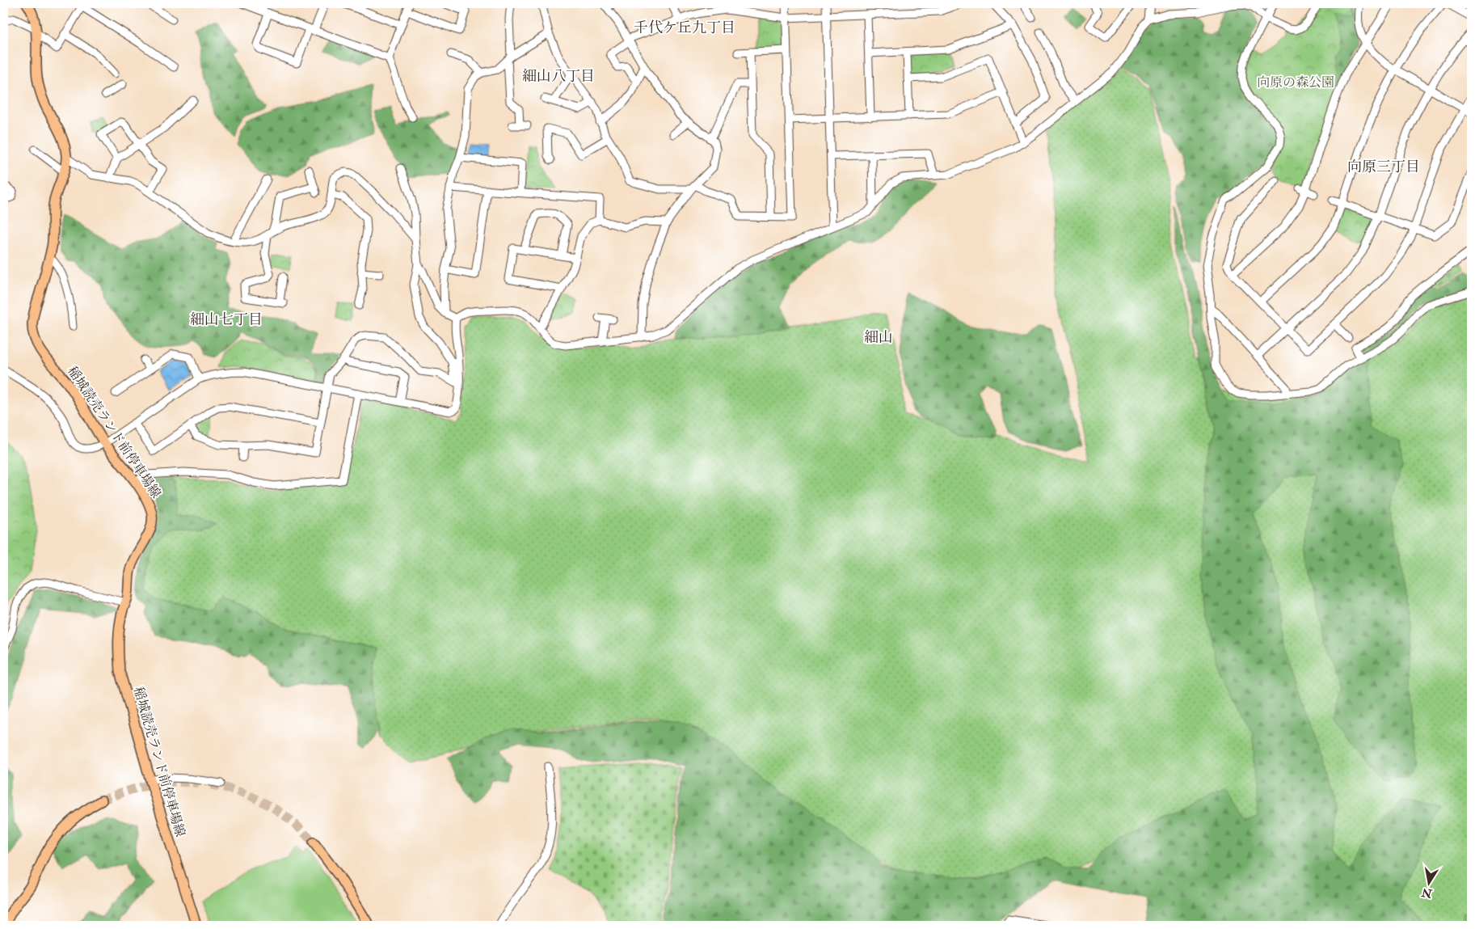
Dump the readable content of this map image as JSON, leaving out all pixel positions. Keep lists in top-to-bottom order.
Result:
{
  "streets": {
    "main road": ["稲城読売ランド前停車場線"]
  },
  "districts": [
    "千代ケ丘九丁目",
    "細山八丁目",
    "向原三丁目",
    "細山七丁目",
    "細山"
  ],
  "parks": ["向原の森公園"],
  "north": "bottom"
}
